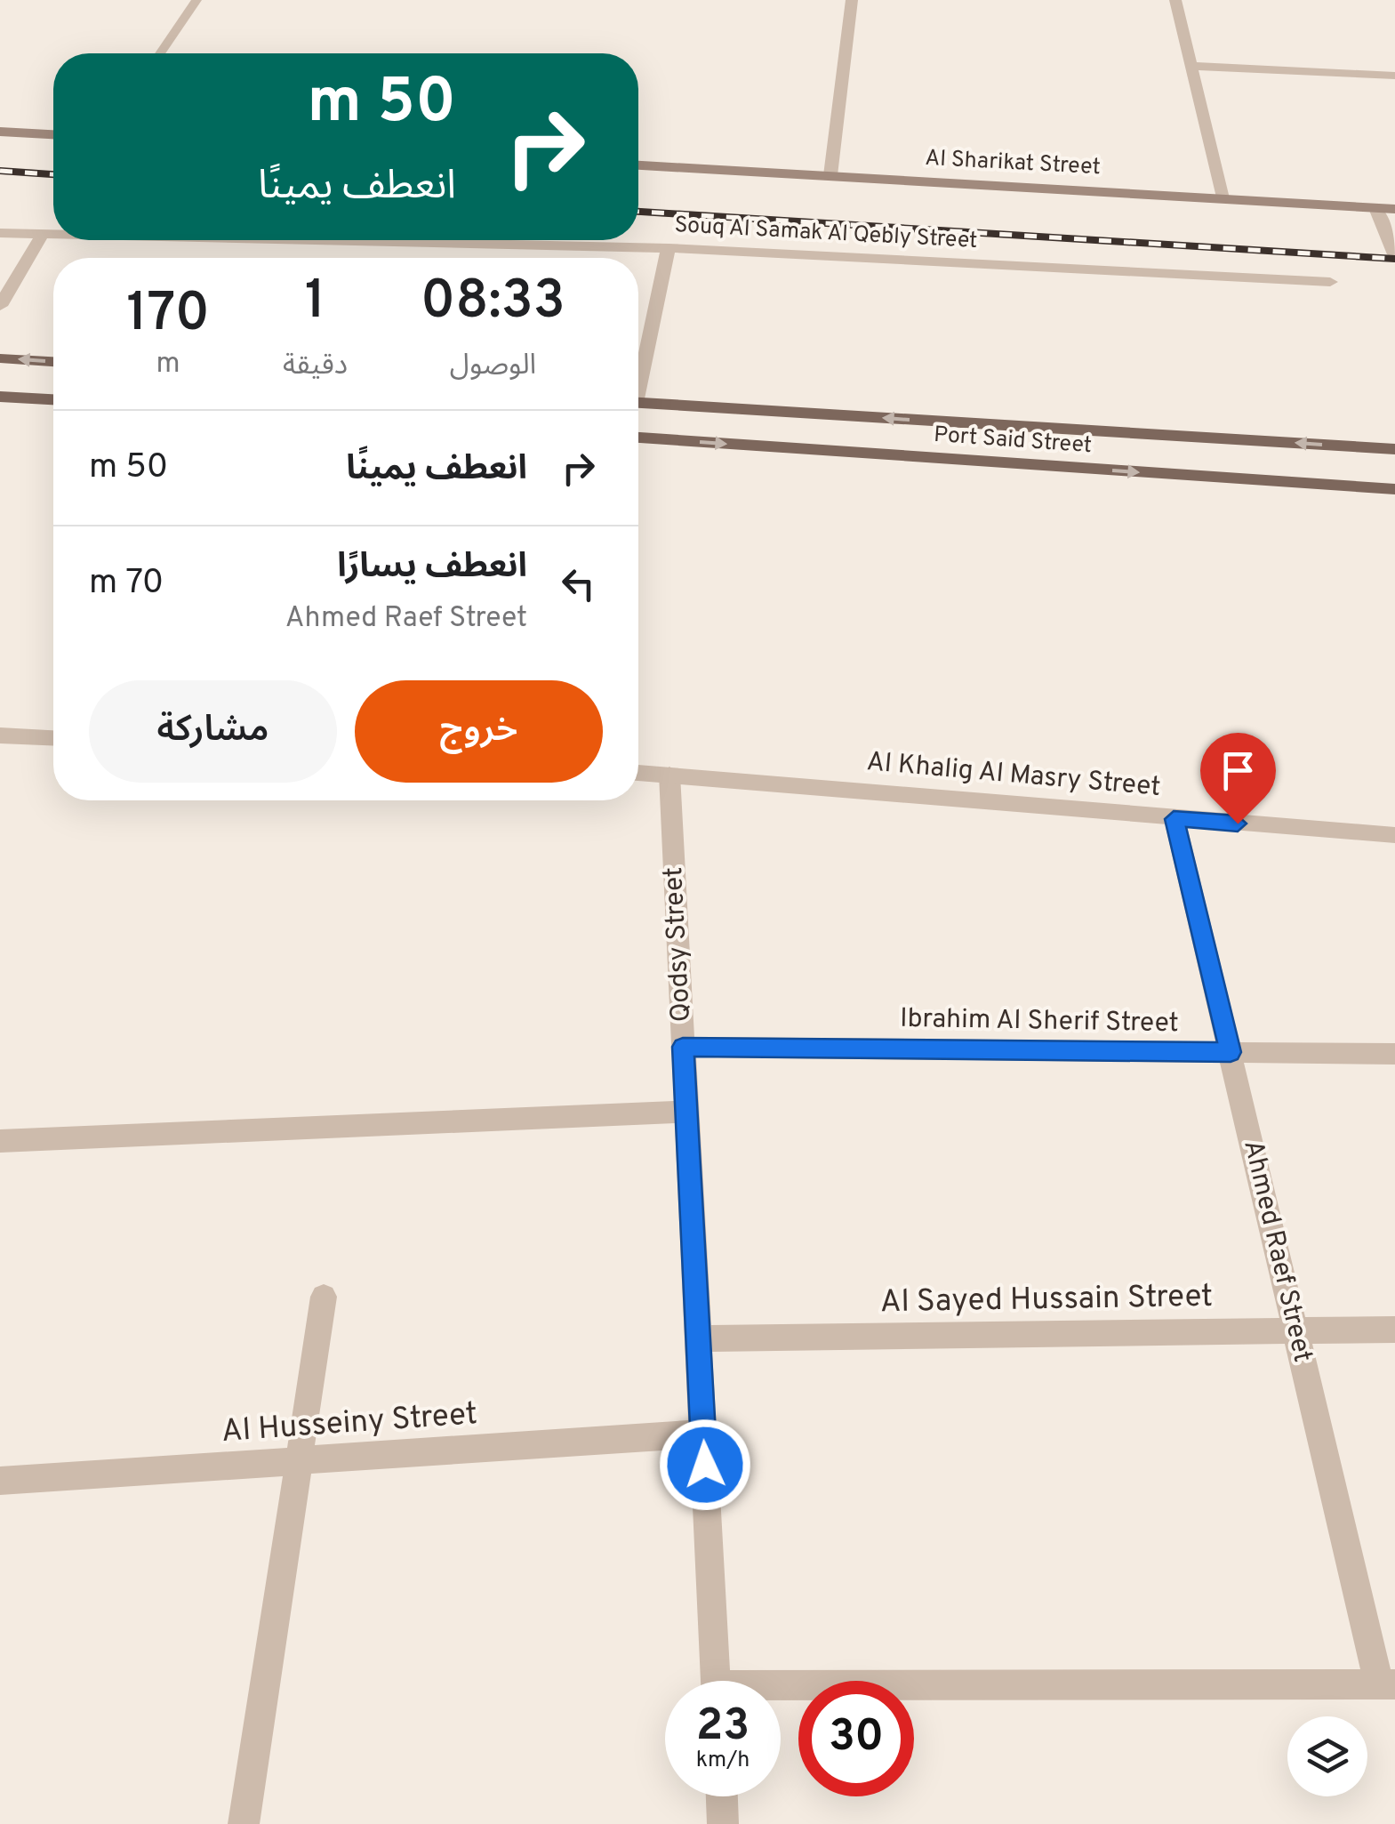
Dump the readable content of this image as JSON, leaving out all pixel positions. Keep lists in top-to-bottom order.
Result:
{
  "streets": {
    "main road": ["Al Sharikat Street", "Port Said Street"],
    "street": [
      "Souq Al Samak Al Qebly Street",
      "Al Khalig Al Masry Street",
      "Qodsy Street",
      "Ibrahim Al Sherif Street",
      "Ahmed Raef Street",
      "Al Sayed Hussain Street",
      "Al Husseiny Street"
    ]
  },
  "crossings": [
    ["Al Khalig Al Masry Street", "Qodsy Street"],
    ["Al Khalig Al Masry Street", "Ahmed Raef Street"],
    ["Qodsy Street", "Ibrahim Al Sherif Street"],
    ["Qodsy Street", "Al Sayed Hussain Street"],
    ["Qodsy Street", "Al Husseiny Street"],
    ["Ibrahim Al Sherif Street", "Ahmed Raef Street"],
    ["Ahmed Raef Street", "Al Sayed Hussain Street"]
  ],
  "page": {
    "turn": ["50 m", "انعطف يمينًا"],
    "eta": [
      "08:33",
      "الوصول",
      "1",
      "دقيقة",
      "170",
      "m"
    ],
    "list": [
      {
        "name": "انعطف يمينًا",
        "value": "50 m"
      },
      {
        "name": "انعطف يسارًا",
        "note": "Ahmed Raef Street",
        "value": "70 m"
      }
    ],
    "buttons": ["خروج", "مشاركة"],
    "speed": "23 km/h",
    "limit": "30"
  }
}
